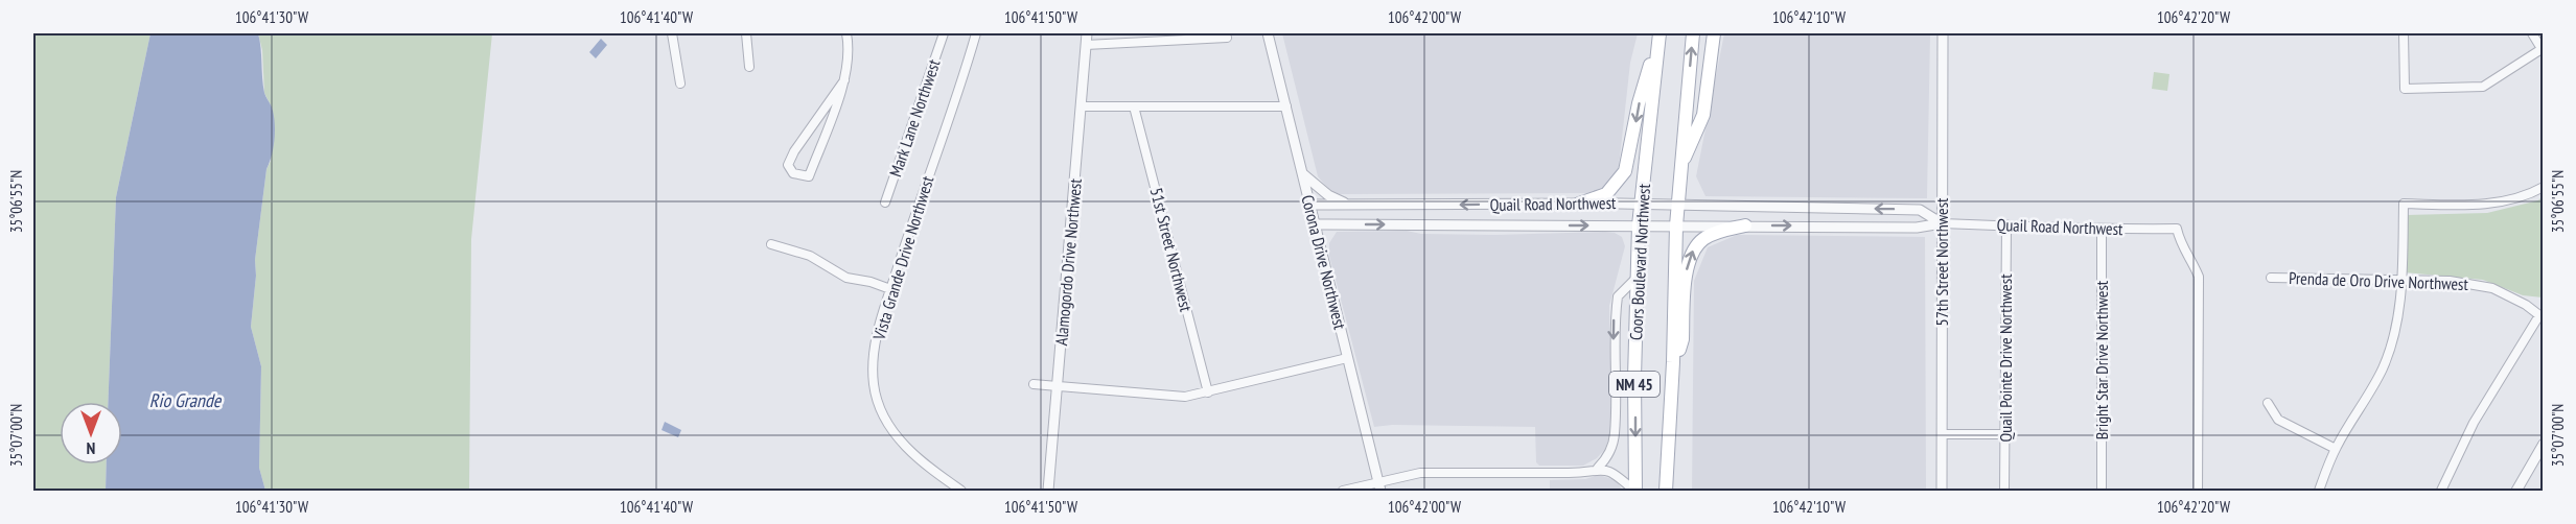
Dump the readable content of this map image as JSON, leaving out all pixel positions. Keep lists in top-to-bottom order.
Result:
{
  "streets": {
    "main road": ["Coors Boulevard Northwest", "NM 45"],
    "street": [
      "Mark Lane Northwest",
      "Quail Road Northwest",
      "51st Street Northwest",
      "Vista Grande Drive Northwest",
      "Alamogordo Drive Northwest",
      "Corona Drive Northwest",
      "57th Street Northwest",
      "Prenda de Oro Drive Northwest",
      "Quail Pointe Drive Northwest",
      "Bright Star Drive Northwest"
    ]
  },
  "crossings": [
    ["Quail Road Northwest", "Corona Drive Northwest"],
    ["Quail Road Northwest", "Coors Boulevard Northwest"],
    ["Quail Road Northwest", "57th Street Northwest"],
    ["Quail Road Northwest", "Quail Pointe Drive Northwest"],
    ["Quail Road Northwest", "Bright Star Drive Northwest"]
  ],
  "water": ["Rio Grande"],
  "north": "bottom",
  "coordinates": [
    "106°41'30\"W",
    "106°41'40\"W",
    "106°41'50\"W",
    "106°42'00\"W",
    "106°42'10\"W",
    "106°42'20\"W",
    "35°06'55\"N",
    "35°07'00\"N"
  ]
}
